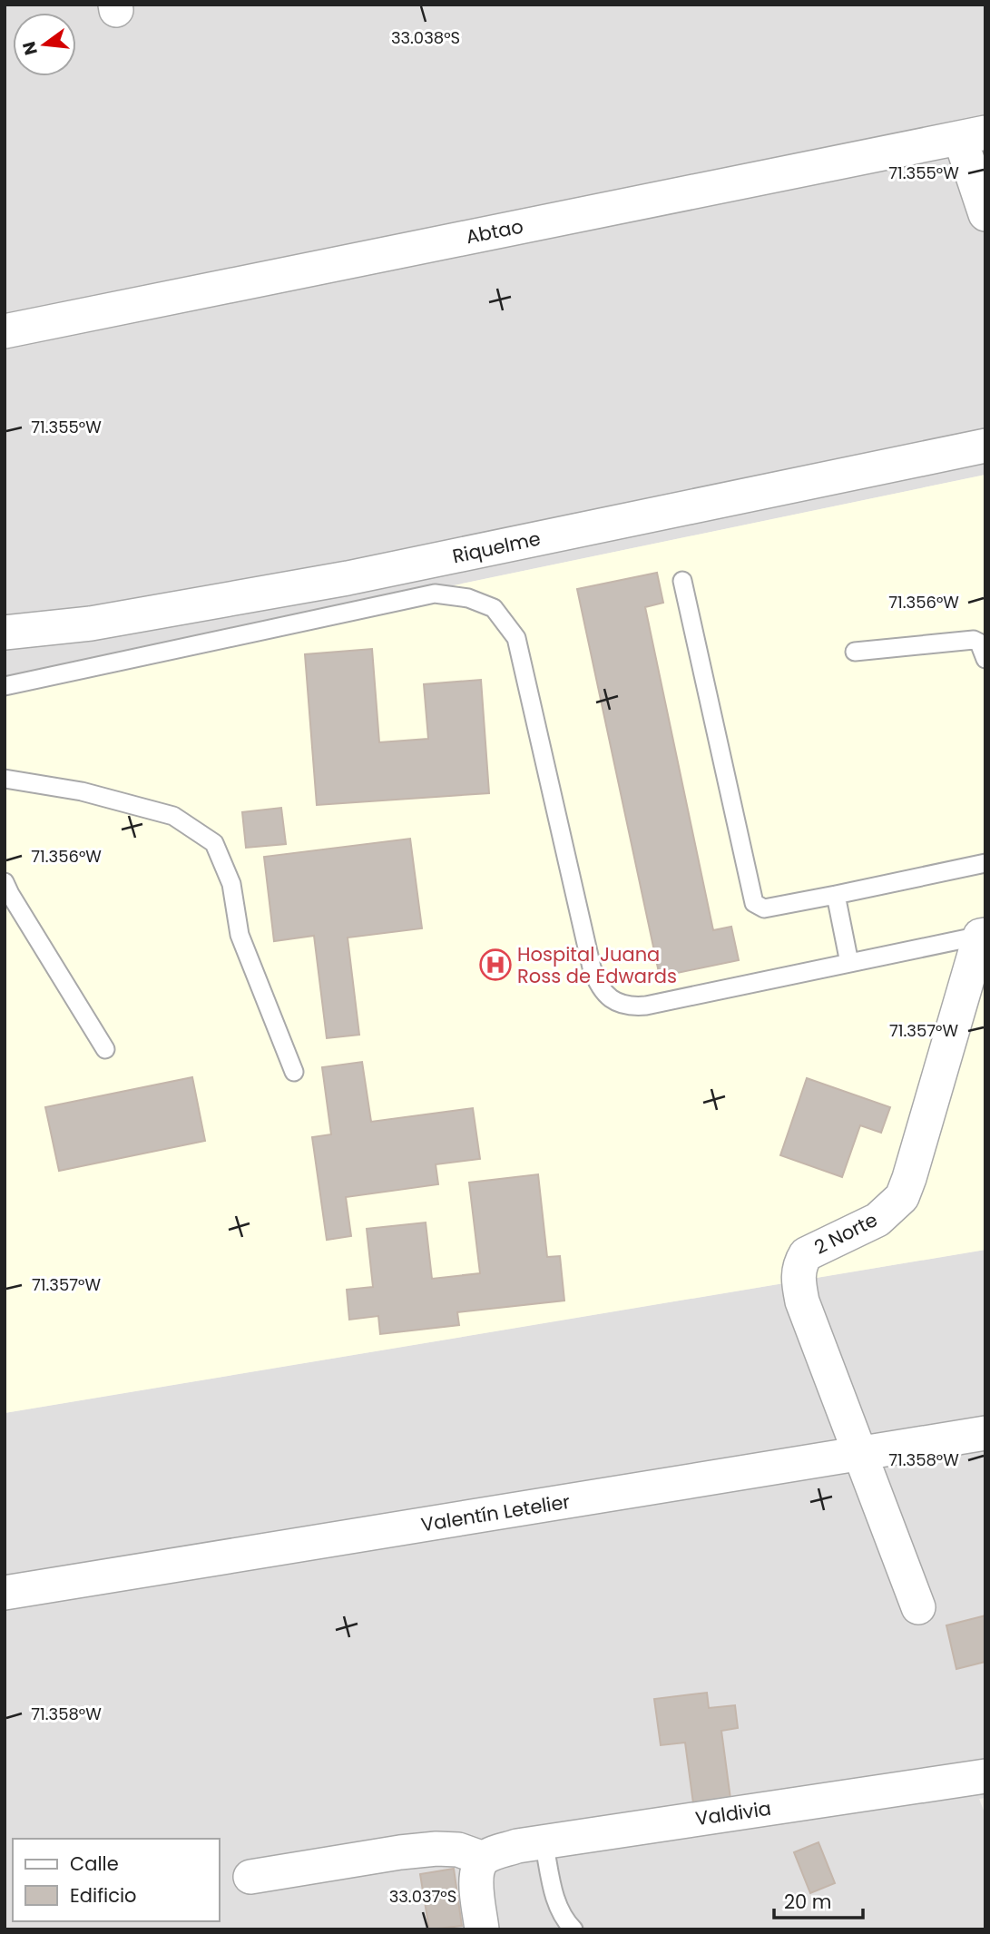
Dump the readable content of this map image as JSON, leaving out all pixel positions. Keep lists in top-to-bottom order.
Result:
{
  "streets": {
    "street": [
      "Abtao",
      "Riquelme",
      "2 Norte",
      "Valentín Letelier",
      "Valdivia"
    ]
  },
  "crossings": [
    ["2 Norte", "Valentín Letelier"]
  ],
  "places": {
    "hospital": ["Hospital Juana Ross de Edwards"]
  },
  "legend": ["Calle", "Edificio"],
  "scale_bar": "20 m",
  "north": "left",
  "coordinates": [
    "33.038°S",
    "71.355°W",
    "71.356°W",
    "71.357°W",
    "71.358°W",
    "33.037°S"
  ]
}
